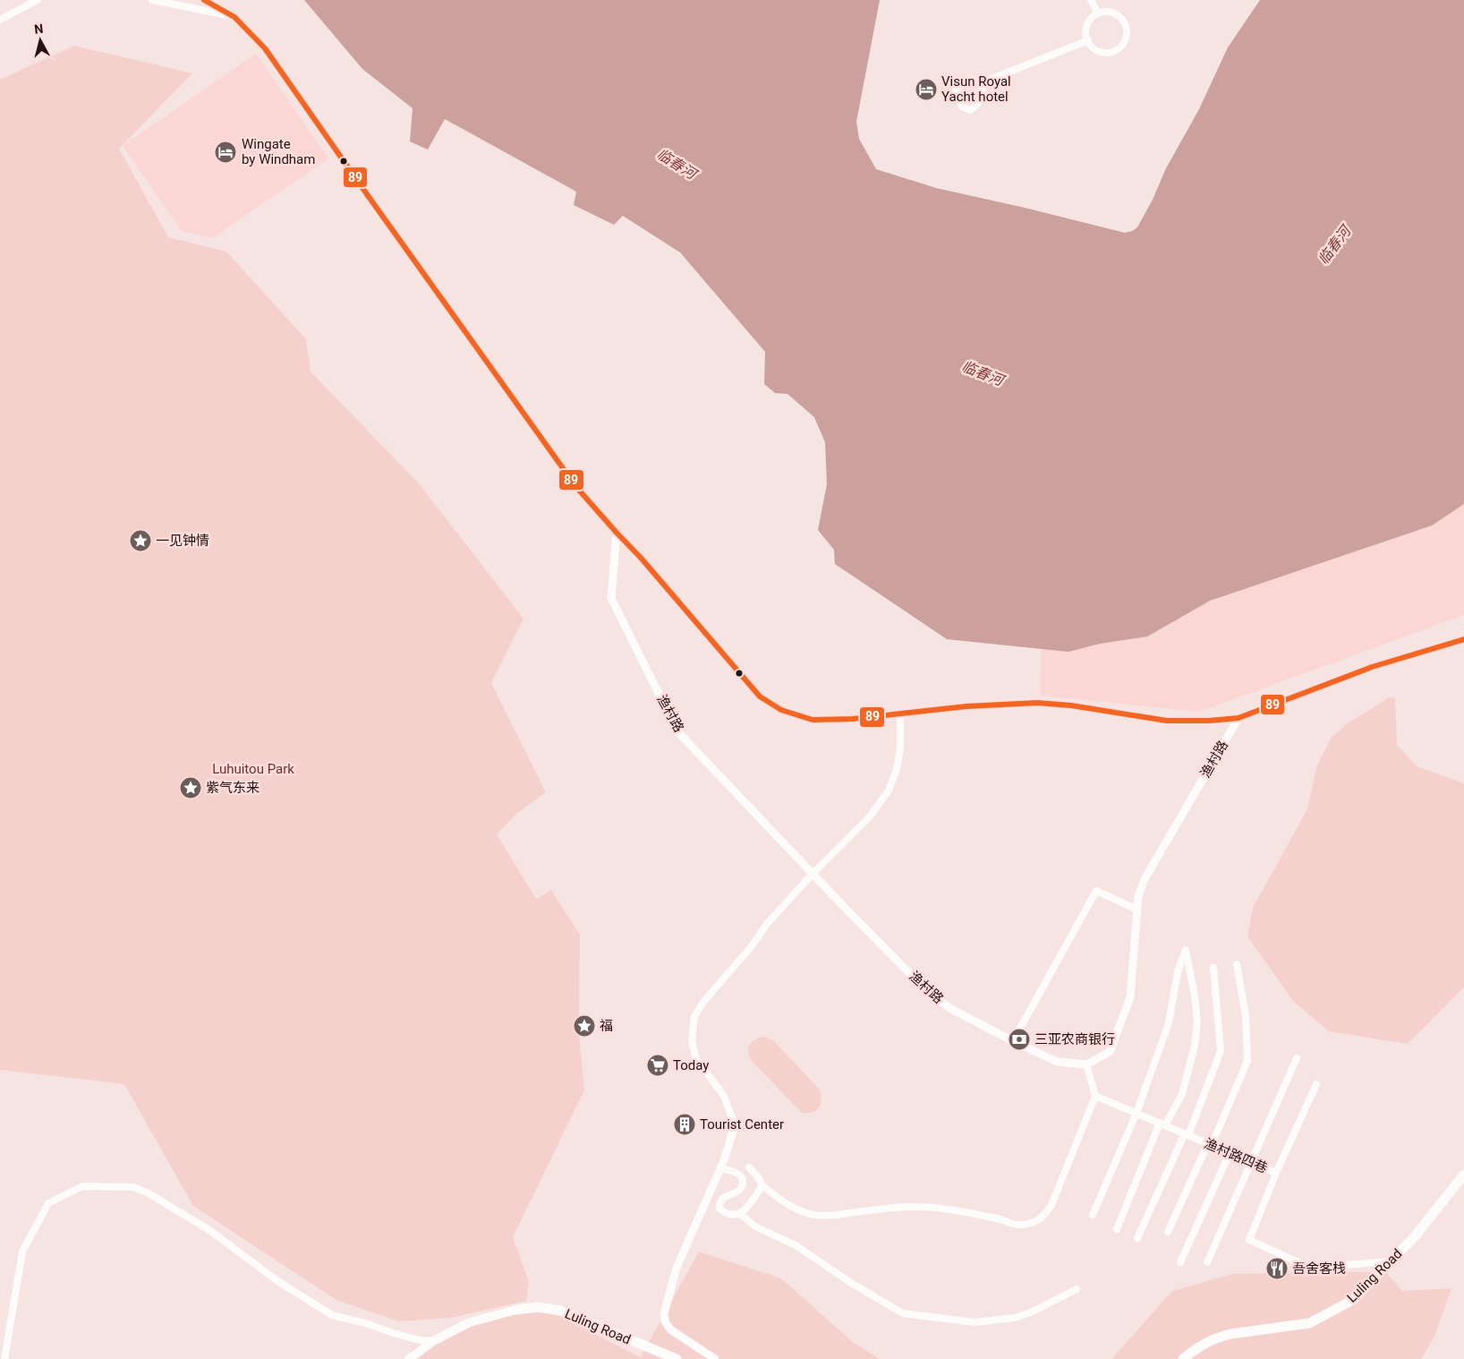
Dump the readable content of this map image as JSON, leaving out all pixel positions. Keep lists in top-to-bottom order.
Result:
{
  "streets": {
    "main road": ["Luling Road"],
    "street": ["渔村路", "渔村路四巷"]
  },
  "crossings": [
    ["渔村路四巷", "Luling Road"]
  ],
  "water": ["临春河"],
  "parks": ["Luhuitou Park"],
  "places": {
    "hotel": ["Visun Royal Yacht hotel", "Wingate by Windham"],
    "place": ["一见钟情", "紫气东来", "福"],
    "bank": ["三亚农商银行"],
    "supermarket": ["Today"],
    "building": ["Tourist Center"],
    "restaurant": ["吾舍客栈"]
  },
  "lines": ["transit line 89"],
  "north": "top"
}
